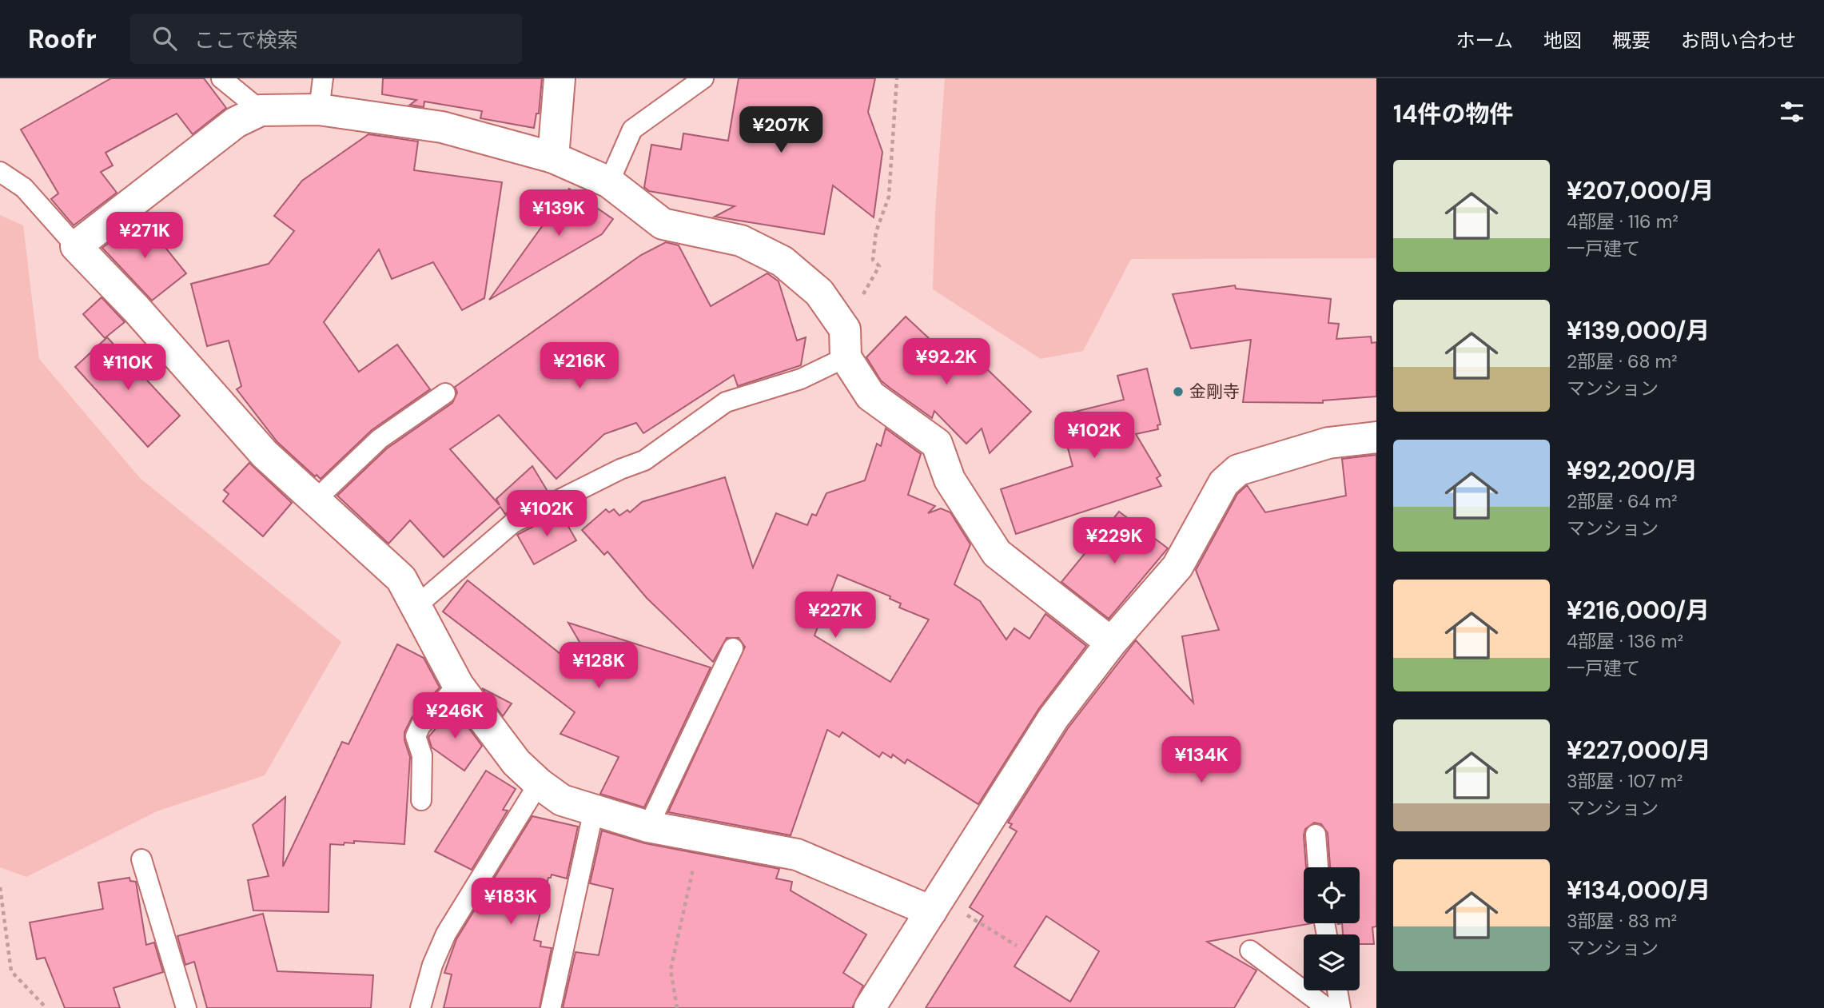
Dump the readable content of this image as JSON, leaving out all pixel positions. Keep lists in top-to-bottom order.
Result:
{
  "places": ["金剛寺"],
  "page": {
    "header": "Roofr",
    "search": "ここで検索",
    "nav": [
      "ホーム",
      "地図",
      "概要",
      "お問い合わせ"
    ],
    "heading": "14件の物件",
    "price": [
      "¥207K",
      "¥139K",
      "¥271K",
      "¥92.2K",
      "¥216K",
      "¥110K",
      "¥102K",
      "¥102K",
      "¥229K",
      "¥227K",
      "¥128K",
      "¥246K",
      "¥134K",
      "¥183K"
    ],
    "list": [
      {
        "name": "¥207,000/月",
        "note": "4部屋 · 116 m² · 一戸建て"
      },
      {
        "name": "¥139,000/月",
        "note": "2部屋 · 68 m² · マンション"
      },
      {
        "name": "¥92,200/月",
        "note": "2部屋 · 64 m² · マンション"
      },
      {
        "name": "¥216,000/月",
        "note": "4部屋 · 136 m² · 一戸建て"
      },
      {
        "name": "¥227,000/月",
        "note": "3部屋 · 107 m² · マンション"
      },
      {
        "name": "¥134,000/月",
        "note": "3部屋 · 83 m² · マンション"
      }
    ]
  }
}
